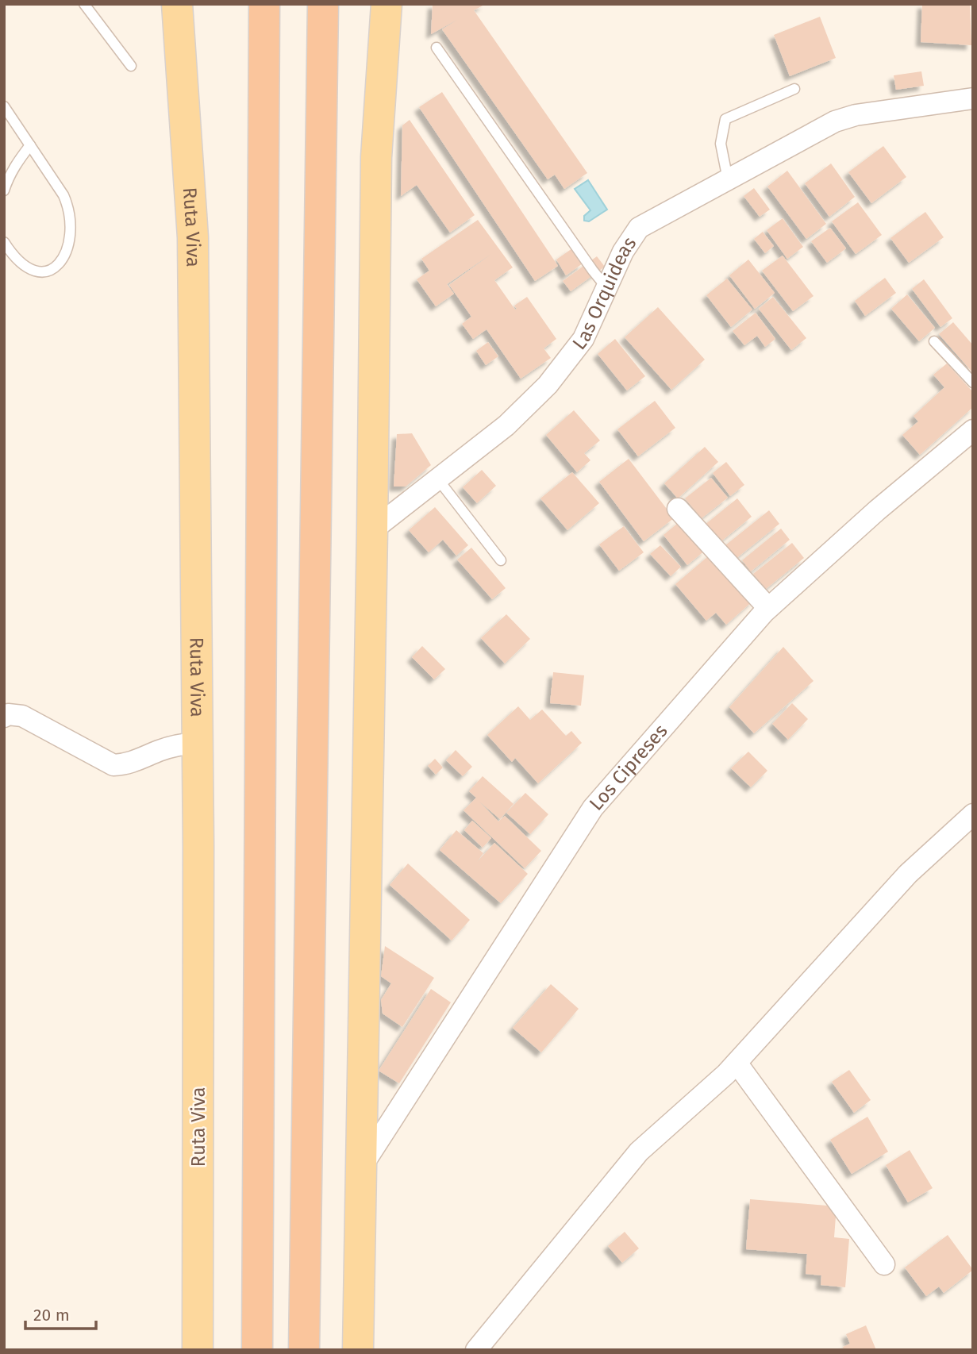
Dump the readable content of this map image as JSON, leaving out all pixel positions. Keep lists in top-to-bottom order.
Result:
{
  "streets": {
    "main road": ["Ruta Viva"],
    "street": ["Las Orquideas", "Los Cipreses"]
  },
  "scale_bar": "20 m"
}
